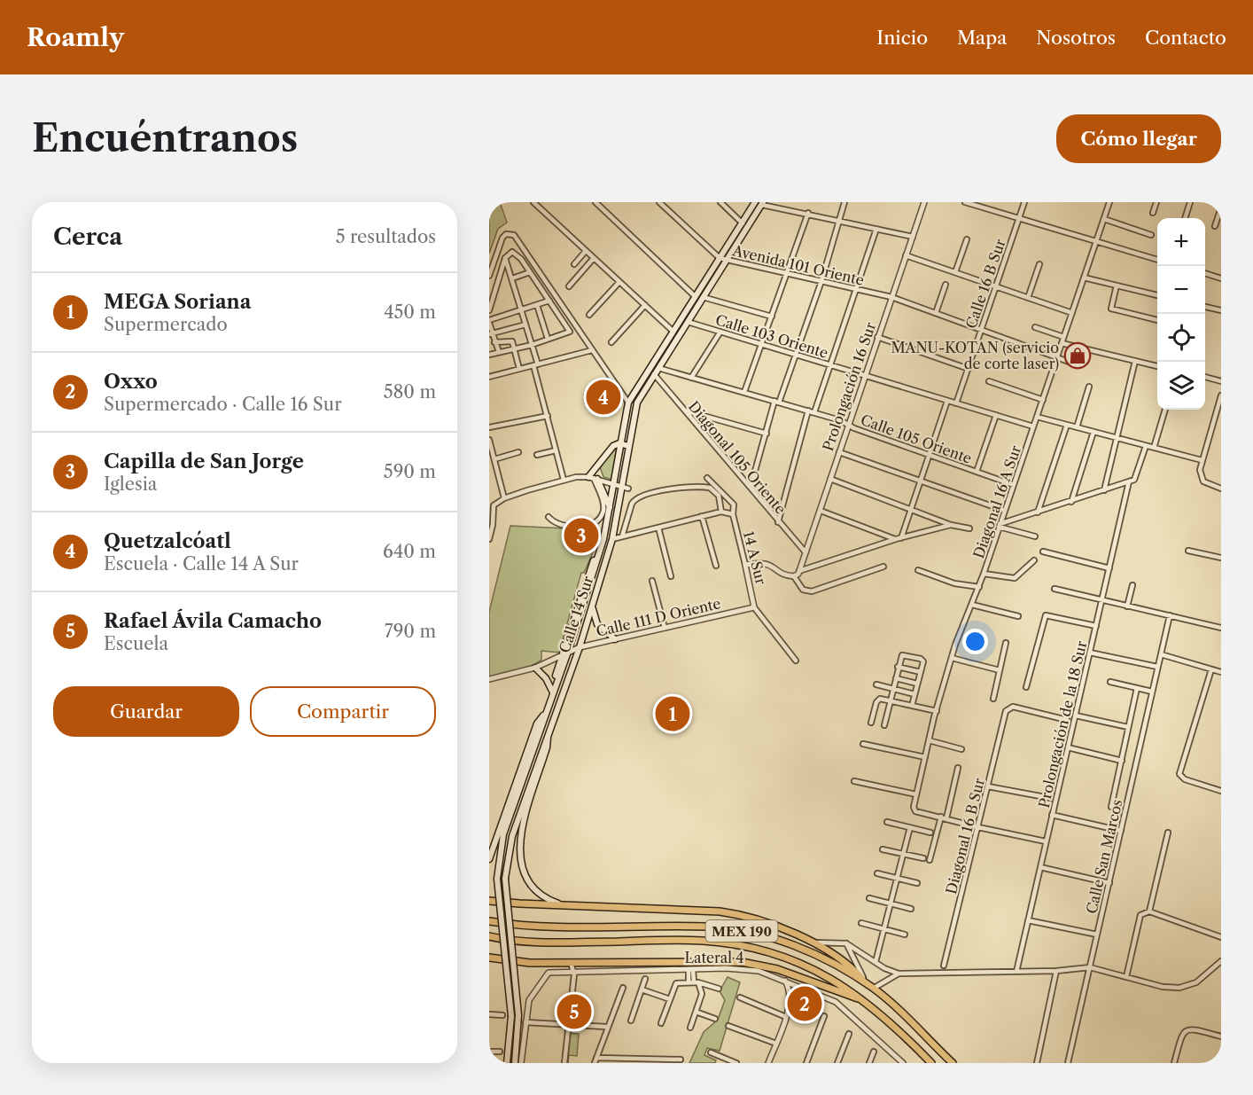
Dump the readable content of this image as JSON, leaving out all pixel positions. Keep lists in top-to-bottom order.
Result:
{
  "streets": {
    "highway": ["MEX 190"],
    "main road": ["Calle 14 Sur"],
    "street": [
      "Avenida 101 Oriente",
      "Calle 16 B Sur",
      "Calle 103 Oriente",
      "Prolongación 16 Sur",
      "Calle 105 Oriente",
      "Diagonal 105 Oriente",
      "Diagonal 16 A Sur",
      "14 A Sur",
      "Calle 111 D Oriente",
      "Prolongación de la 18 Sur",
      "Diagonal 16 B Sur",
      "Calle San Marcos",
      "Lateral 4"
    ]
  },
  "crossings": [
    ["Avenida 101 Oriente", "Calle 16 B Sur"],
    ["Avenida 101 Oriente", "Prolongación 16 Sur"],
    ["Avenida 101 Oriente", "Diagonal 16 A Sur"],
    ["Avenida 101 Oriente", "Calle 14 Sur"],
    ["Calle 16 B Sur", "Calle 103 Oriente"],
    ["Calle 103 Oriente", "Prolongación 16 Sur"],
    ["Calle 103 Oriente", "Diagonal 16 A Sur"],
    ["Calle 103 Oriente", "Calle 14 Sur"],
    ["Prolongación 16 Sur", "Calle 105 Oriente"],
    ["Prolongación 16 Sur", "Diagonal 105 Oriente"],
    ["Calle 105 Oriente", "Diagonal 16 A Sur"],
    ["Calle 105 Oriente", "Calle 14 Sur"],
    ["Diagonal 105 Oriente", "Calle 14 Sur"],
    ["14 A Sur", "Calle 111 D Oriente"],
    ["Calle 14 Sur", "Calle 111 D Oriente"]
  ],
  "places": {
    "shop": ["MANU-KOTAN (servicio de corte laser)"]
  },
  "page": {
    "header": "Roamly",
    "nav": [
      "Inicio",
      "Mapa",
      "Nosotros",
      "Contacto"
    ],
    "buttons": [
      "Cómo llegar",
      ["Guardar", "Compartir"]
    ],
    "title": "Encuéntranos",
    "heading": ["Cerca", "5 resultados"],
    "map_buttons": ["+", "−"],
    "list": [
      {
        "mark": "1",
        "name": "MEGA Soriana",
        "note": "Supermercado",
        "value": "450 m"
      },
      {
        "mark": "2",
        "name": "Oxxo",
        "note": "Supermercado · Calle 16 Sur",
        "value": "580 m"
      },
      {
        "mark": "3",
        "name": "Capilla de San Jorge",
        "note": "Iglesia",
        "value": "590 m"
      },
      {
        "mark": "4",
        "name": "Quetzalcóatl",
        "note": "Escuela · Calle 14 A Sur",
        "value": "640 m"
      },
      {
        "mark": "5",
        "name": "Rafael Ávila Camacho",
        "note": "Escuela",
        "value": "790 m"
      }
    ],
    "pins": [
      "4",
      "3",
      "1",
      "2",
      "5"
    ]
  }
}
